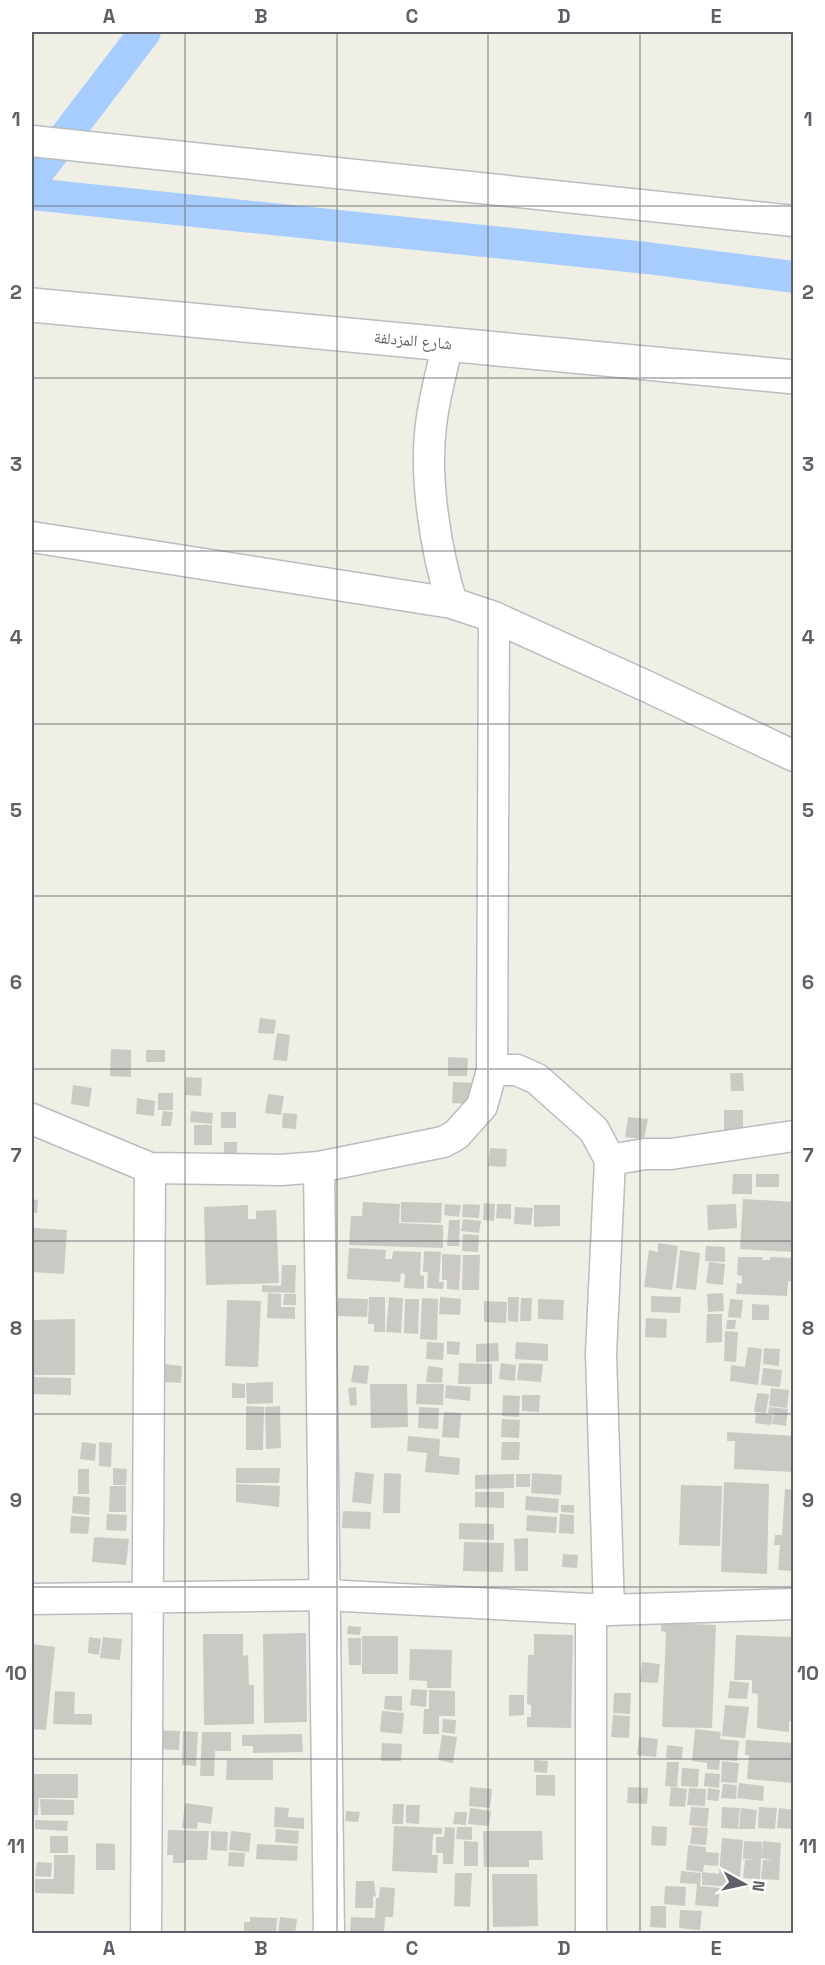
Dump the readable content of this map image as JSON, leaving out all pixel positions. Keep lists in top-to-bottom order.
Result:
{
  "streets": {
    "street": ["شارع المزدلفة"]
  },
  "north": "right",
  "grid": {
    "columns": [
      "A",
      "B",
      "C",
      "D",
      "E"
    ],
    "rows": [
      "1",
      "2",
      "3",
      "4",
      "5",
      "6",
      "7",
      "8",
      "9",
      "10",
      "11"
    ]
  }
}
